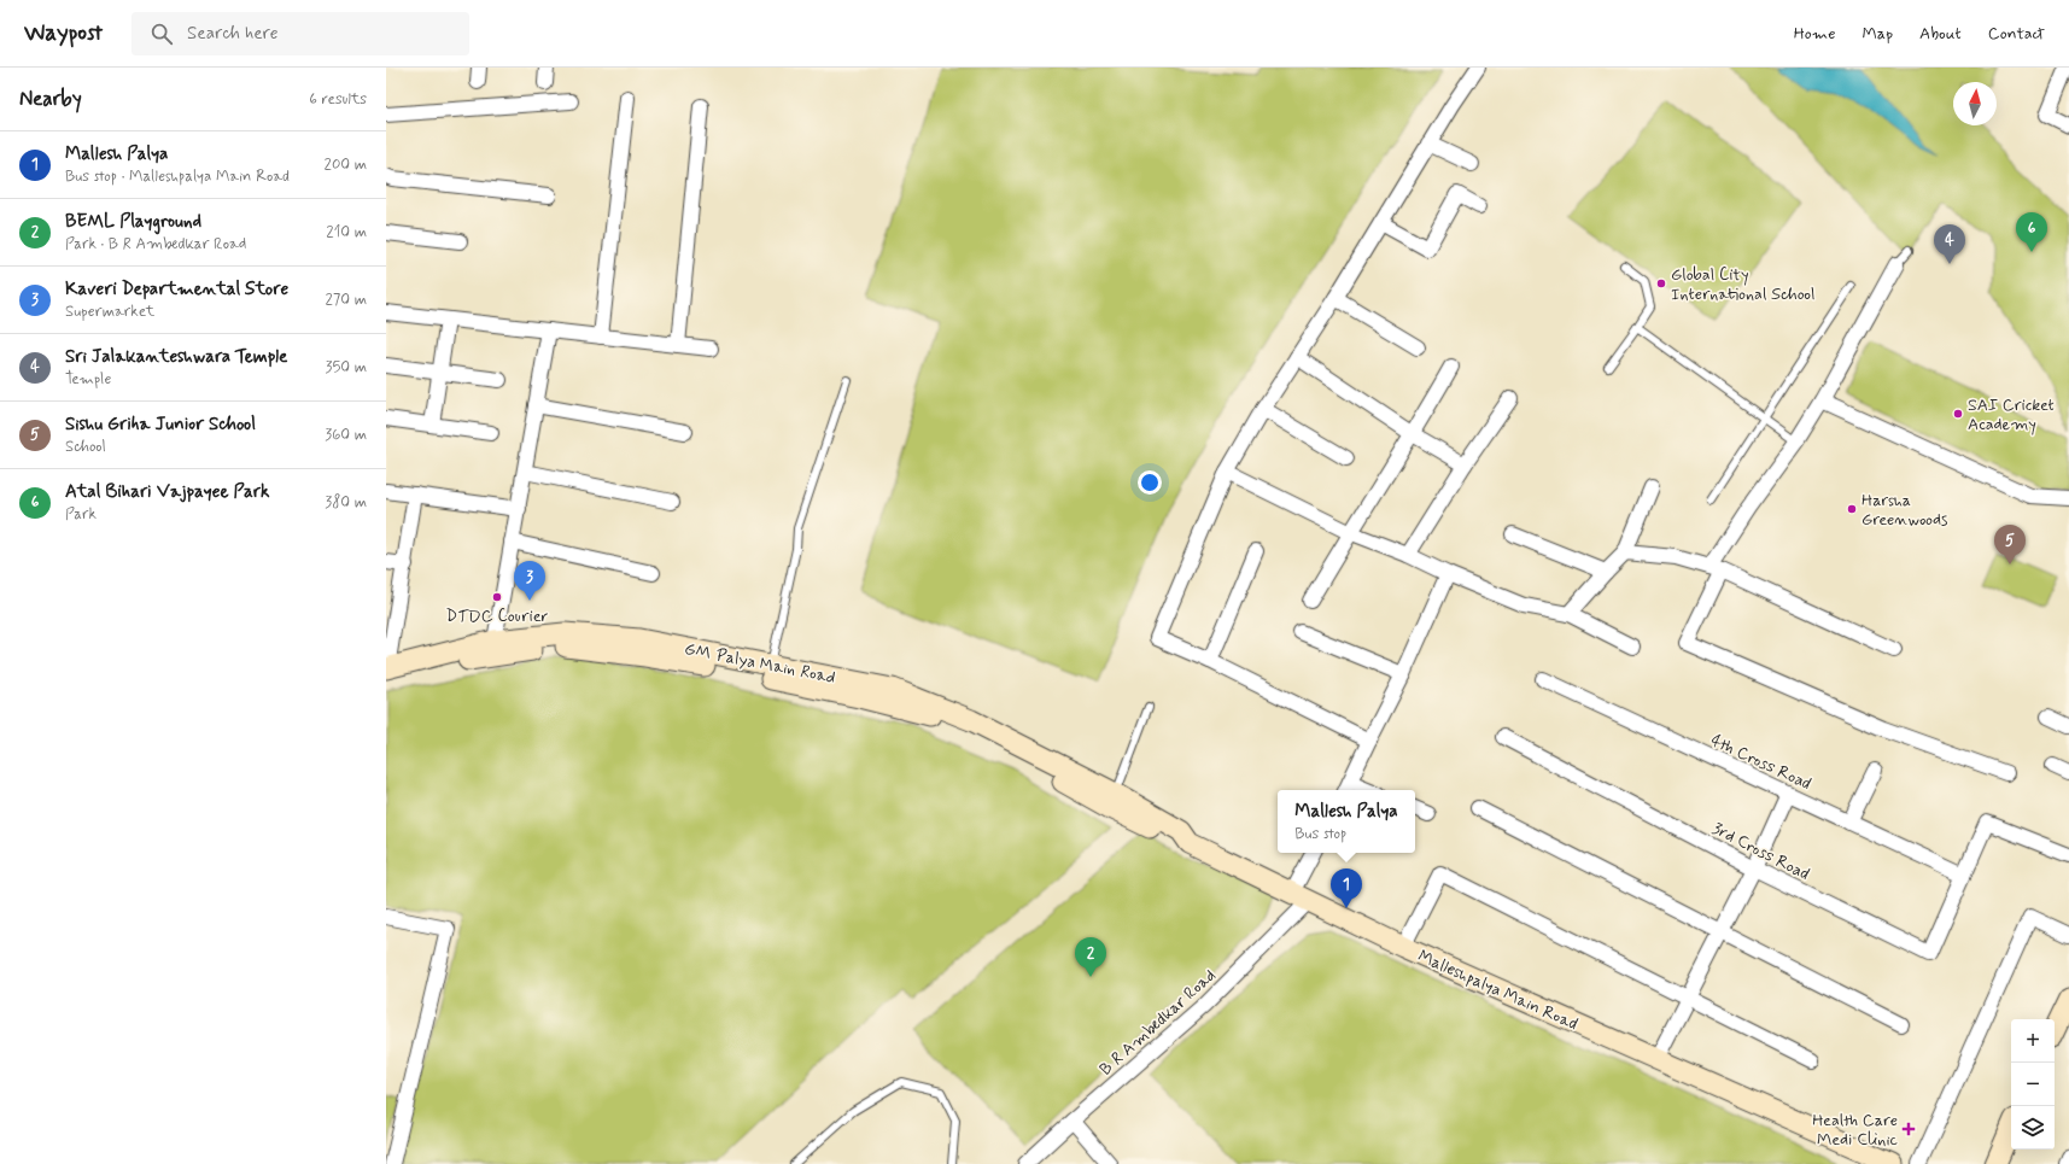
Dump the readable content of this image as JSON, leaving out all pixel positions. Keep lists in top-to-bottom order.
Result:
{
  "streets": {
    "main road": ["GM Palya Main Road", "Malleshpalya Main Road"],
    "street": ["4th Cross Road", "3rd Cross Road", "B R Ambedkar Road"]
  },
  "crossings": [
    ["GM Palya Main Road", "Malleshpalya Main Road"],
    ["4th Cross Road", "3rd Cross Road"],
    ["Malleshpalya Main Road", "B R Ambedkar Road"]
  ],
  "places": {
    "other": [
      "Global City International School",
      "SAI Cricket Academy",
      "Harsha Greenwoods",
      "DTDC Courier"
    ],
    "health": ["Health Care Medi Clinic"]
  },
  "north": "top",
  "page": {
    "header": "Waypost",
    "search": "Search here",
    "nav": [
      "Home",
      "Map",
      "About",
      "Contact"
    ],
    "heading": ["Nearby", "6 results"],
    "list": [
      {
        "mark": "1",
        "name": "Mallesh Palya",
        "note": "Bus stop · Malleshpalya Main Road",
        "value": "200 m"
      },
      {
        "mark": "2",
        "name": "BEML Playground",
        "note": "Park · B R Ambedkar Road",
        "value": "210 m"
      },
      {
        "mark": "3",
        "name": "Kaveri Departmental Store",
        "note": "Supermarket",
        "value": "270 m"
      },
      {
        "mark": "4",
        "name": "Sri Jalakanteshwara Temple",
        "note": "Temple",
        "value": "350 m"
      },
      {
        "mark": "5",
        "name": "Sishu Griha Junior School",
        "note": "School",
        "value": "360 m"
      },
      {
        "mark": "6",
        "name": "Atal Bihari Vajpayee Park",
        "note": "Park",
        "value": "380 m"
      }
    ],
    "pins": [
      "6",
      "4",
      "5",
      "3",
      "1",
      "2"
    ],
    "popup": ["Mallesh Palya", "Bus stop"],
    "map_buttons": ["+", "−"]
  }
}
